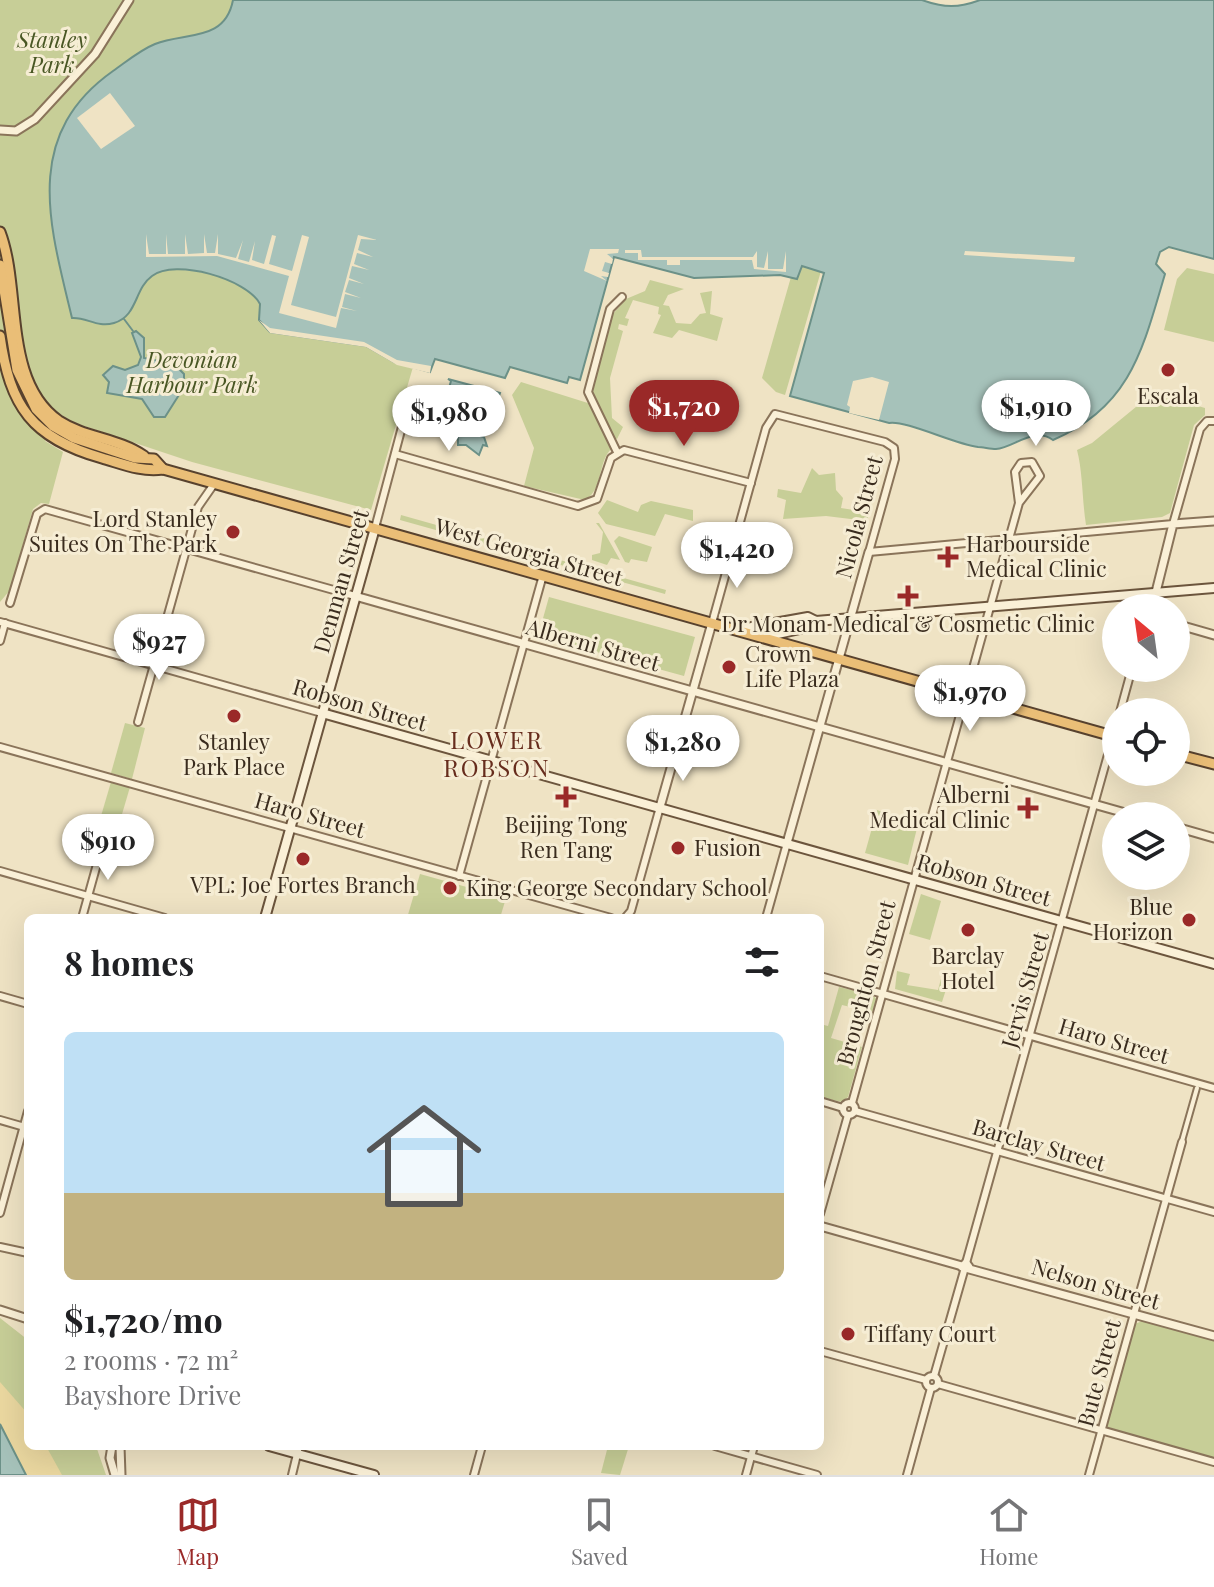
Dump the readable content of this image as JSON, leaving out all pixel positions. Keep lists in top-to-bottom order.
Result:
{
  "streets": {
    "highway": ["West Georgia Street"],
    "main road": ["Denman Street", "Robson Street"],
    "street": [
      "Nicola Street",
      "Alberni Street",
      "Haro Street",
      "Broughton Street",
      "Jervis Street",
      "Barclay Street",
      "Nelson Street",
      "Bute Street"
    ]
  },
  "crossings": [
    ["Nicola Street", "West Georgia Street"],
    ["Nicola Street", "Alberni Street"],
    ["Nicola Street", "Robson Street"],
    ["West Georgia Street", "Denman Street"],
    ["West Georgia Street", "Broughton Street"],
    ["Denman Street", "Alberni Street"],
    ["Denman Street", "Robson Street"],
    ["Denman Street", "Haro Street"],
    ["Alberni Street", "Broughton Street"],
    ["Alberni Street", "Jervis Street"],
    ["Robson Street", "Broughton Street"],
    ["Robson Street", "Jervis Street"],
    ["Haro Street", "Broughton Street"],
    ["Haro Street", "Jervis Street"],
    ["Jervis Street", "Barclay Street"],
    ["Jervis Street", "Nelson Street"],
    ["Barclay Street", "Bute Street"],
    ["Nelson Street", "Bute Street"]
  ],
  "districts": ["LOWER ROBSON"],
  "parks": ["Stanley Park", "Devonian Harbour Park"],
  "places": {
    "other": [
      "Escala",
      "Lord Stanley Suites On The Park",
      "Crown Life Plaza",
      "Stanley Park Place",
      "Fusion",
      "VPL: Joe Fortes Branch",
      "King George Secondary School",
      "Blue Horizon",
      "Barclay Hotel",
      "Tiffany Court"
    ],
    "health": [
      "Harbourside Medical Clinic",
      "Dr Monam Medical & Cosmetic Clinic",
      "Beijing Tong Ren Tang",
      "Alberni Medical Clinic"
    ]
  },
  "north": "top left",
  "page": {
    "price": [
      "$1,720",
      "$1,910",
      "$1,980",
      "$1,420",
      "$927",
      "$1,970",
      "$1,280",
      "$910"
    ],
    "heading": "8 homes",
    "list": [
      {
        "name": "$1,720/mo",
        "note": "2 rooms · 72 m² · Bayshore Drive"
      }
    ],
    "tabs": ["Map", "Saved", "Home"]
  }
}
